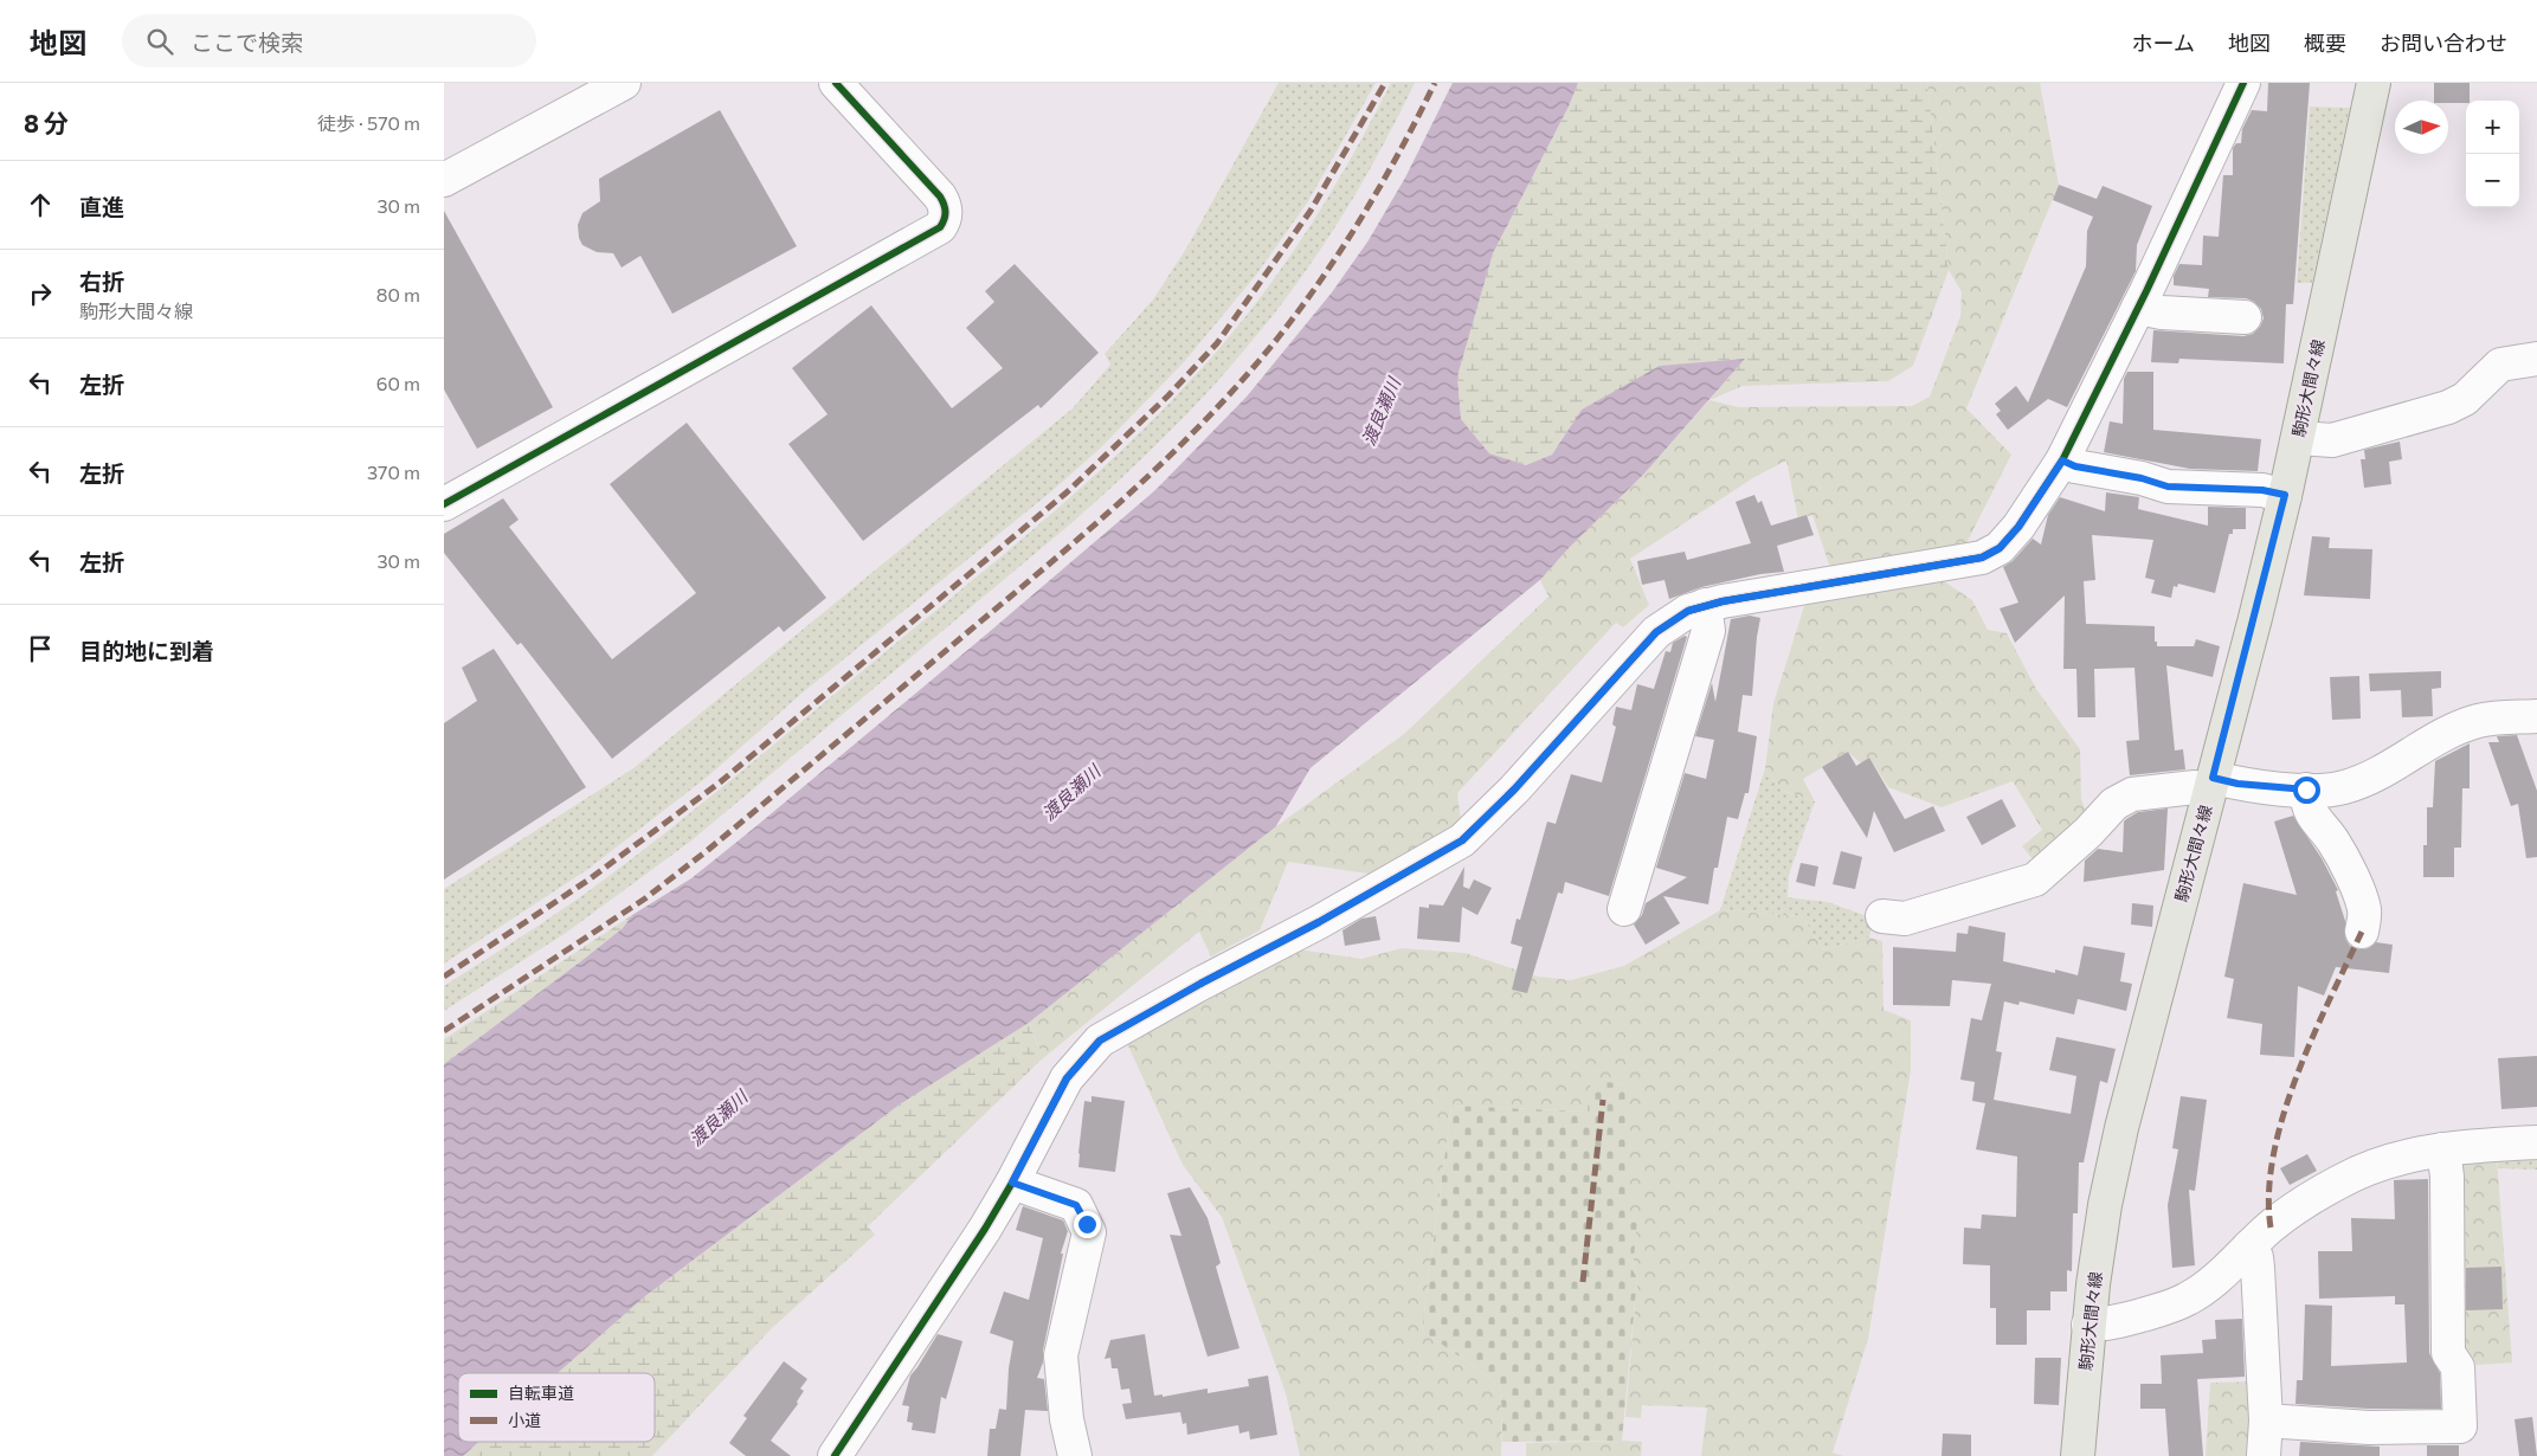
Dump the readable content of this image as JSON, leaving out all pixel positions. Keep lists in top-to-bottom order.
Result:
{
  "streets": {
    "main road": ["駒形大間々線"]
  },
  "water": ["渡良瀬川"],
  "legend": ["自転車道", "小道"],
  "north": "right",
  "page": {
    "header": "地図",
    "search": "ここで検索",
    "nav": [
      "ホーム",
      "地図",
      "概要",
      "お問い合わせ"
    ],
    "heading": ["8 分", "徒歩 · 570 m"],
    "map_buttons": ["+", "−"],
    "list": [
      ["直進", "30 m"],
      ["右折", "駒形大間々線", "80 m"],
      ["左折", "60 m"],
      ["左折", "370 m"],
      ["左折", "30 m"],
      "目的地に到着"
    ]
  }
}
